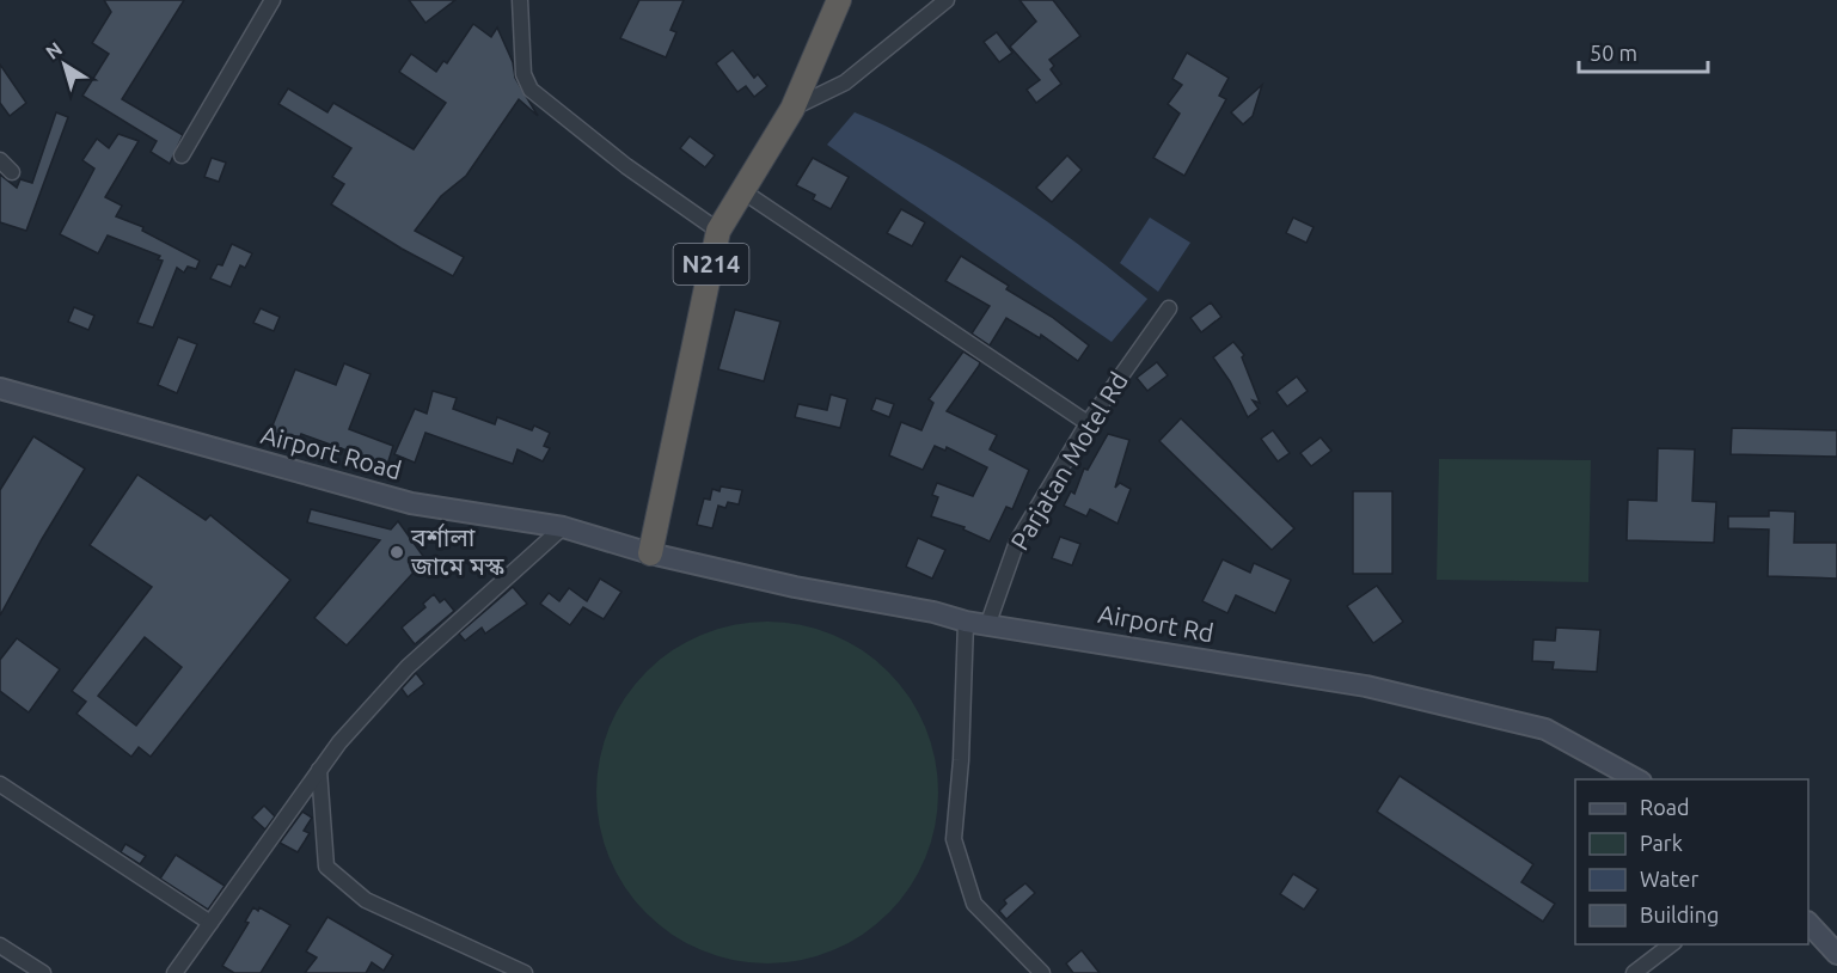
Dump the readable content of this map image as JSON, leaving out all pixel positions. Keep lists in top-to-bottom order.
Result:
{
  "streets": {
    "highway": ["N214"],
    "main road": ["Airport Road", "Airport Rd"],
    "street": ["Parjatan Motel Rd"]
  },
  "crossings": [
    ["N214", "Airport Road"],
    ["N214", "Airport Rd"],
    ["Airport Road", "Airport Rd"],
    ["Parjatan Motel Rd", "Airport Rd"]
  ],
  "places": ["বর্শালা জামে মস্ক"],
  "legend": [
    "Road",
    "Park",
    "Water",
    "Building"
  ],
  "scale_bar": "50 m",
  "north": "top left"
}
